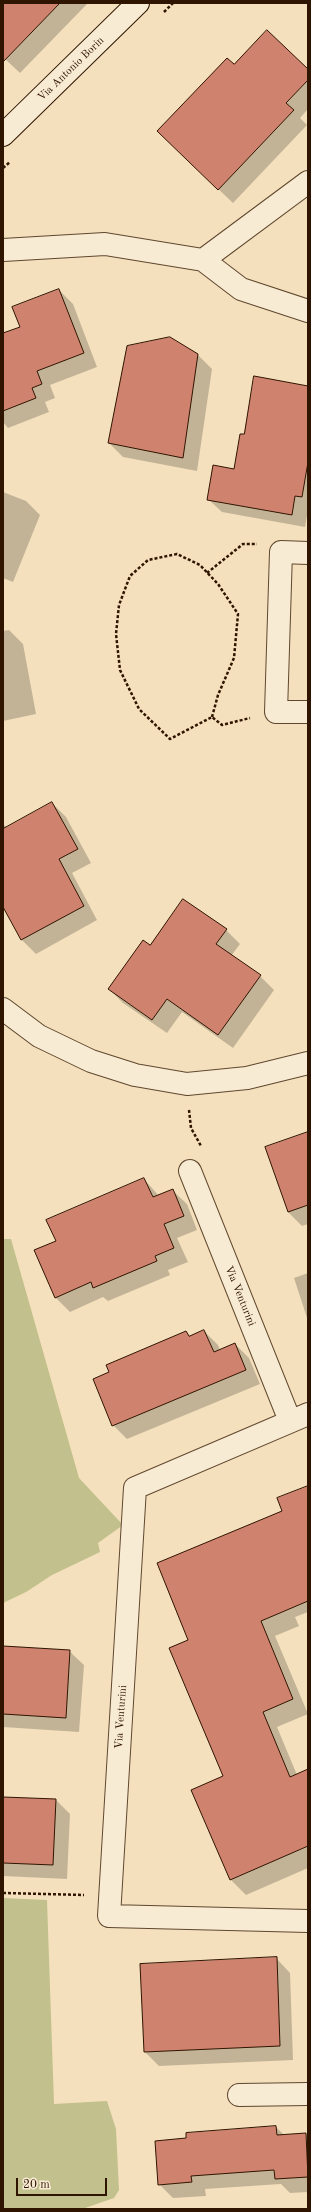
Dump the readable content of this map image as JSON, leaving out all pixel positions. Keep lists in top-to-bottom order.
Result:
{
  "streets": {
    "street": ["Via Antonio Borin", "Via Venturini"]
  },
  "scale_bar": "20 m"
}
